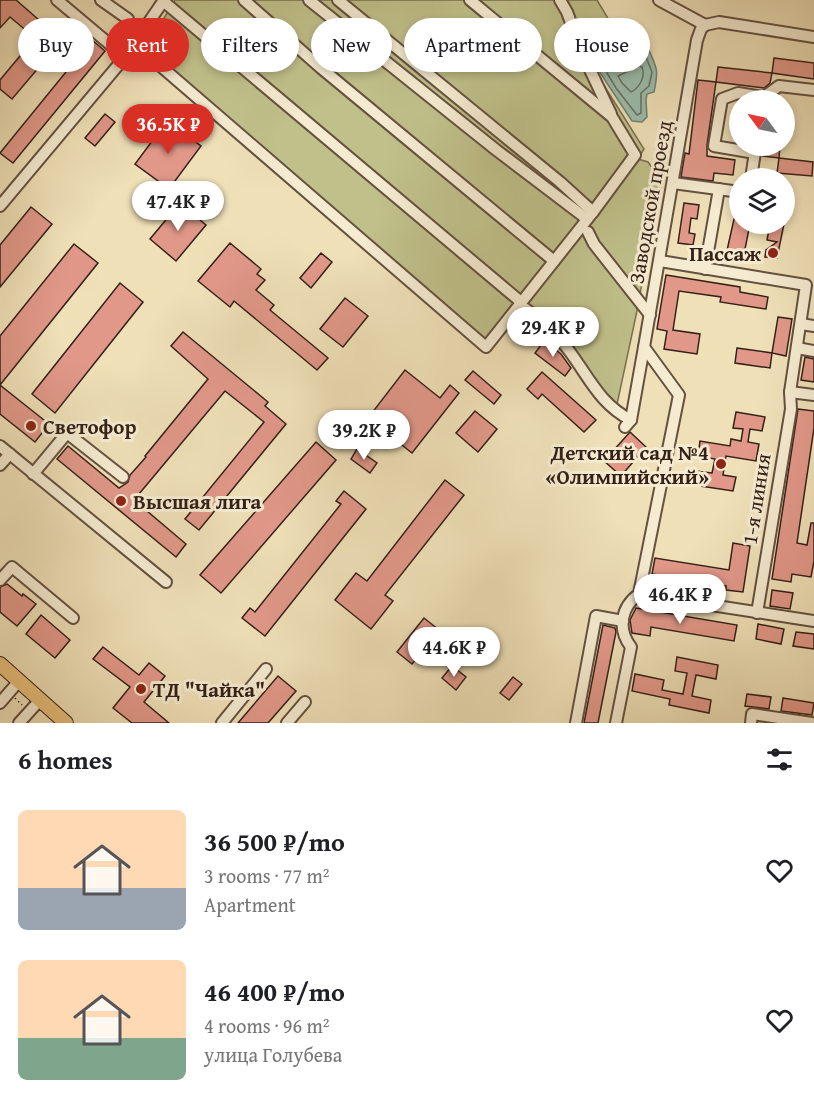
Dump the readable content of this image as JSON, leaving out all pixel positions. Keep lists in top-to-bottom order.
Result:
{
  "streets": {
    "street": ["Заводской проезд", "1-я линия"]
  },
  "places": [
    "Пассаж",
    "Светофор",
    "Детский сад №4 «Олимпийский»",
    "Высшая лига",
    "ТД \"Чайка\""
  ],
  "north": "top left",
  "page": {
    "chip": [
      "Buy",
      "Rent",
      "Filters",
      "New",
      "Apartment",
      "House"
    ],
    "price": [
      "36.5K ₽",
      "47.4K ₽",
      "29.4K ₽",
      "39.2K ₽",
      "46.4K ₽",
      "44.6K ₽"
    ],
    "heading": "6 homes",
    "list": [
      {
        "name": "36 500 ₽/mo",
        "note": "3 rooms · 77 m² · Apartment"
      },
      {
        "name": "46 400 ₽/mo",
        "note": "4 rooms · 96 m² · улица Голубева"
      }
    ]
  }
}
